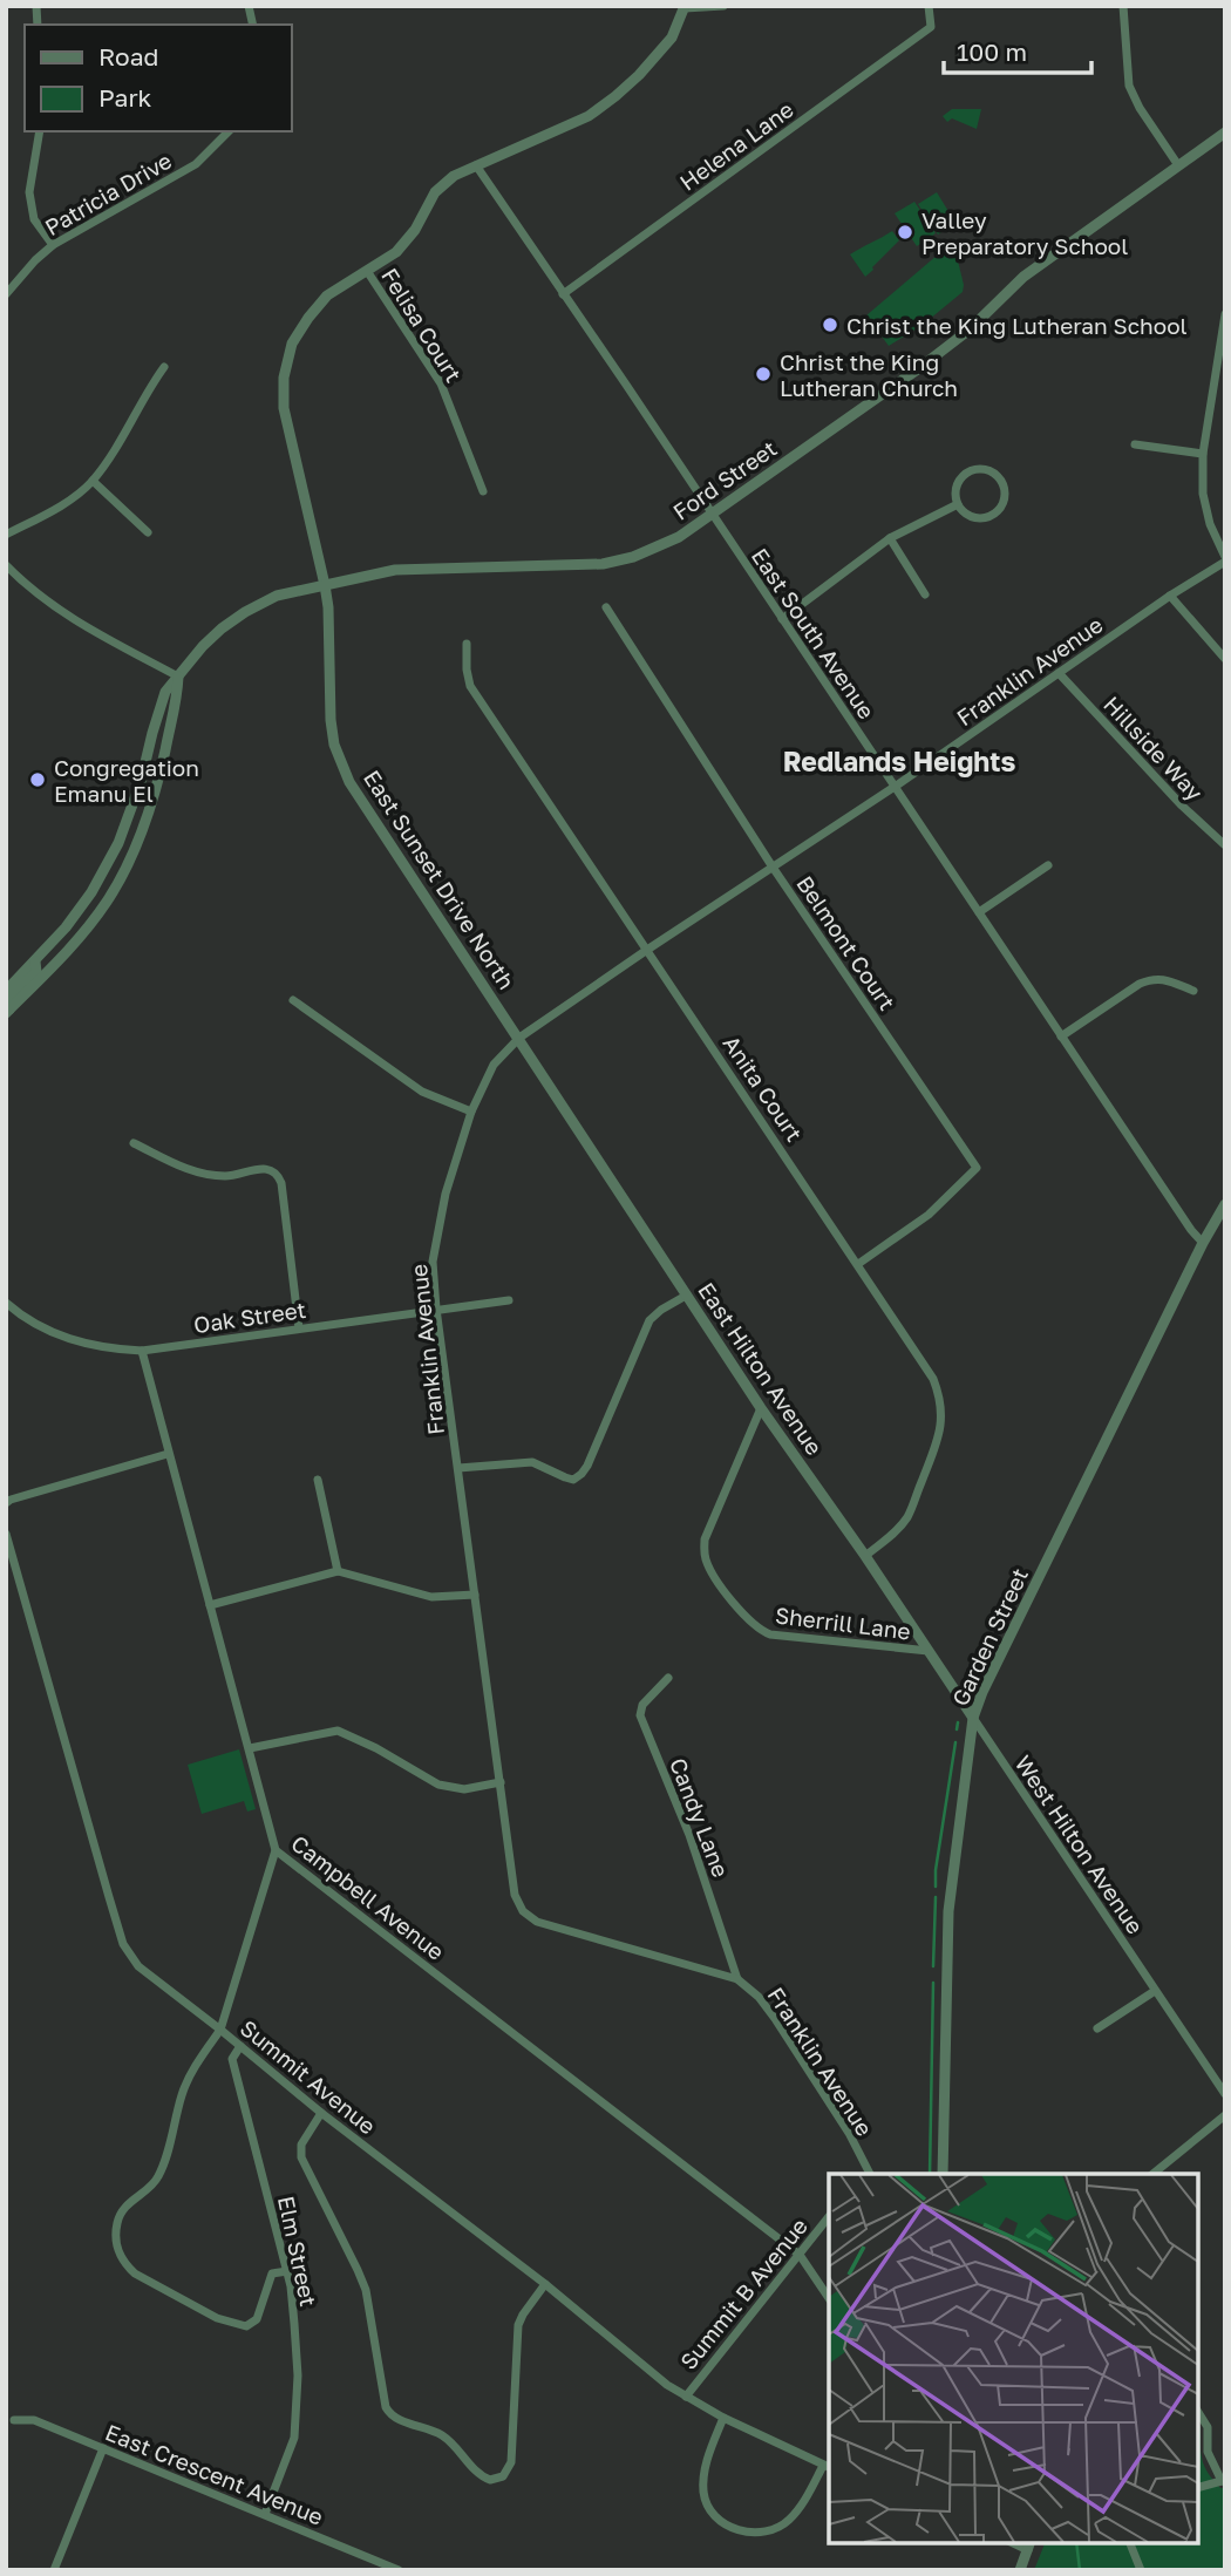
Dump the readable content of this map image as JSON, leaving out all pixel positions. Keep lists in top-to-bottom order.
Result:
{
  "streets": {
    "street": [
      "Helena Lane",
      "Patricia Drive",
      "Felisa Court",
      "Ford Street",
      "East South Avenue",
      "Franklin Avenue",
      "Hillside Way",
      "East Sunset Drive North",
      "Belmont Court",
      "Anita Court",
      "Oak Street",
      "East Hilton Avenue",
      "Sherrill Lane",
      "Garden Street",
      "Candy Lane",
      "West Hilton Avenue",
      "Campbell Avenue",
      "Summit Avenue",
      "Elm Street",
      "Summit B Avenue",
      "East Crescent Avenue"
    ]
  },
  "crossings": [
    ["Helena Lane", "East South Avenue"],
    ["Felisa Court", "East Sunset Drive North"],
    ["Ford Street", "East South Avenue"],
    ["Ford Street", "East Sunset Drive North"],
    ["East South Avenue", "Franklin Avenue"],
    ["East South Avenue", "East Sunset Drive North"],
    ["East South Avenue", "Garden Street"],
    ["Franklin Avenue", "Hillside Way"],
    ["Franklin Avenue", "East Sunset Drive North"],
    ["Franklin Avenue", "Belmont Court"],
    ["Franklin Avenue", "Anita Court"],
    ["Franklin Avenue", "Oak Street"],
    ["Franklin Avenue", "East Hilton Avenue"],
    ["Franklin Avenue", "Candy Lane"],
    ["East Sunset Drive North", "East Hilton Avenue"],
    ["Belmont Court", "Anita Court"],
    ["Anita Court", "East Hilton Avenue"],
    ["Oak Street", "Campbell Avenue"],
    ["East Hilton Avenue", "Sherrill Lane"],
    ["East Hilton Avenue", "Garden Street"],
    ["East Hilton Avenue", "West Hilton Avenue"],
    ["Garden Street", "West Hilton Avenue"],
    ["Campbell Avenue", "Summit B Avenue"],
    ["Summit Avenue", "Elm Street"],
    ["Summit Avenue", "Summit B Avenue"],
    ["Elm Street", "East Crescent Avenue"]
  ],
  "districts": ["Redlands Heights"],
  "places": [
    "Valley Preparatory School",
    "Christ the King Lutheran School",
    "Christ the King Lutheran Church",
    "Congregation Emanu El"
  ],
  "legend": ["Road", "Park"],
  "scale_bar": "100 m"
}
